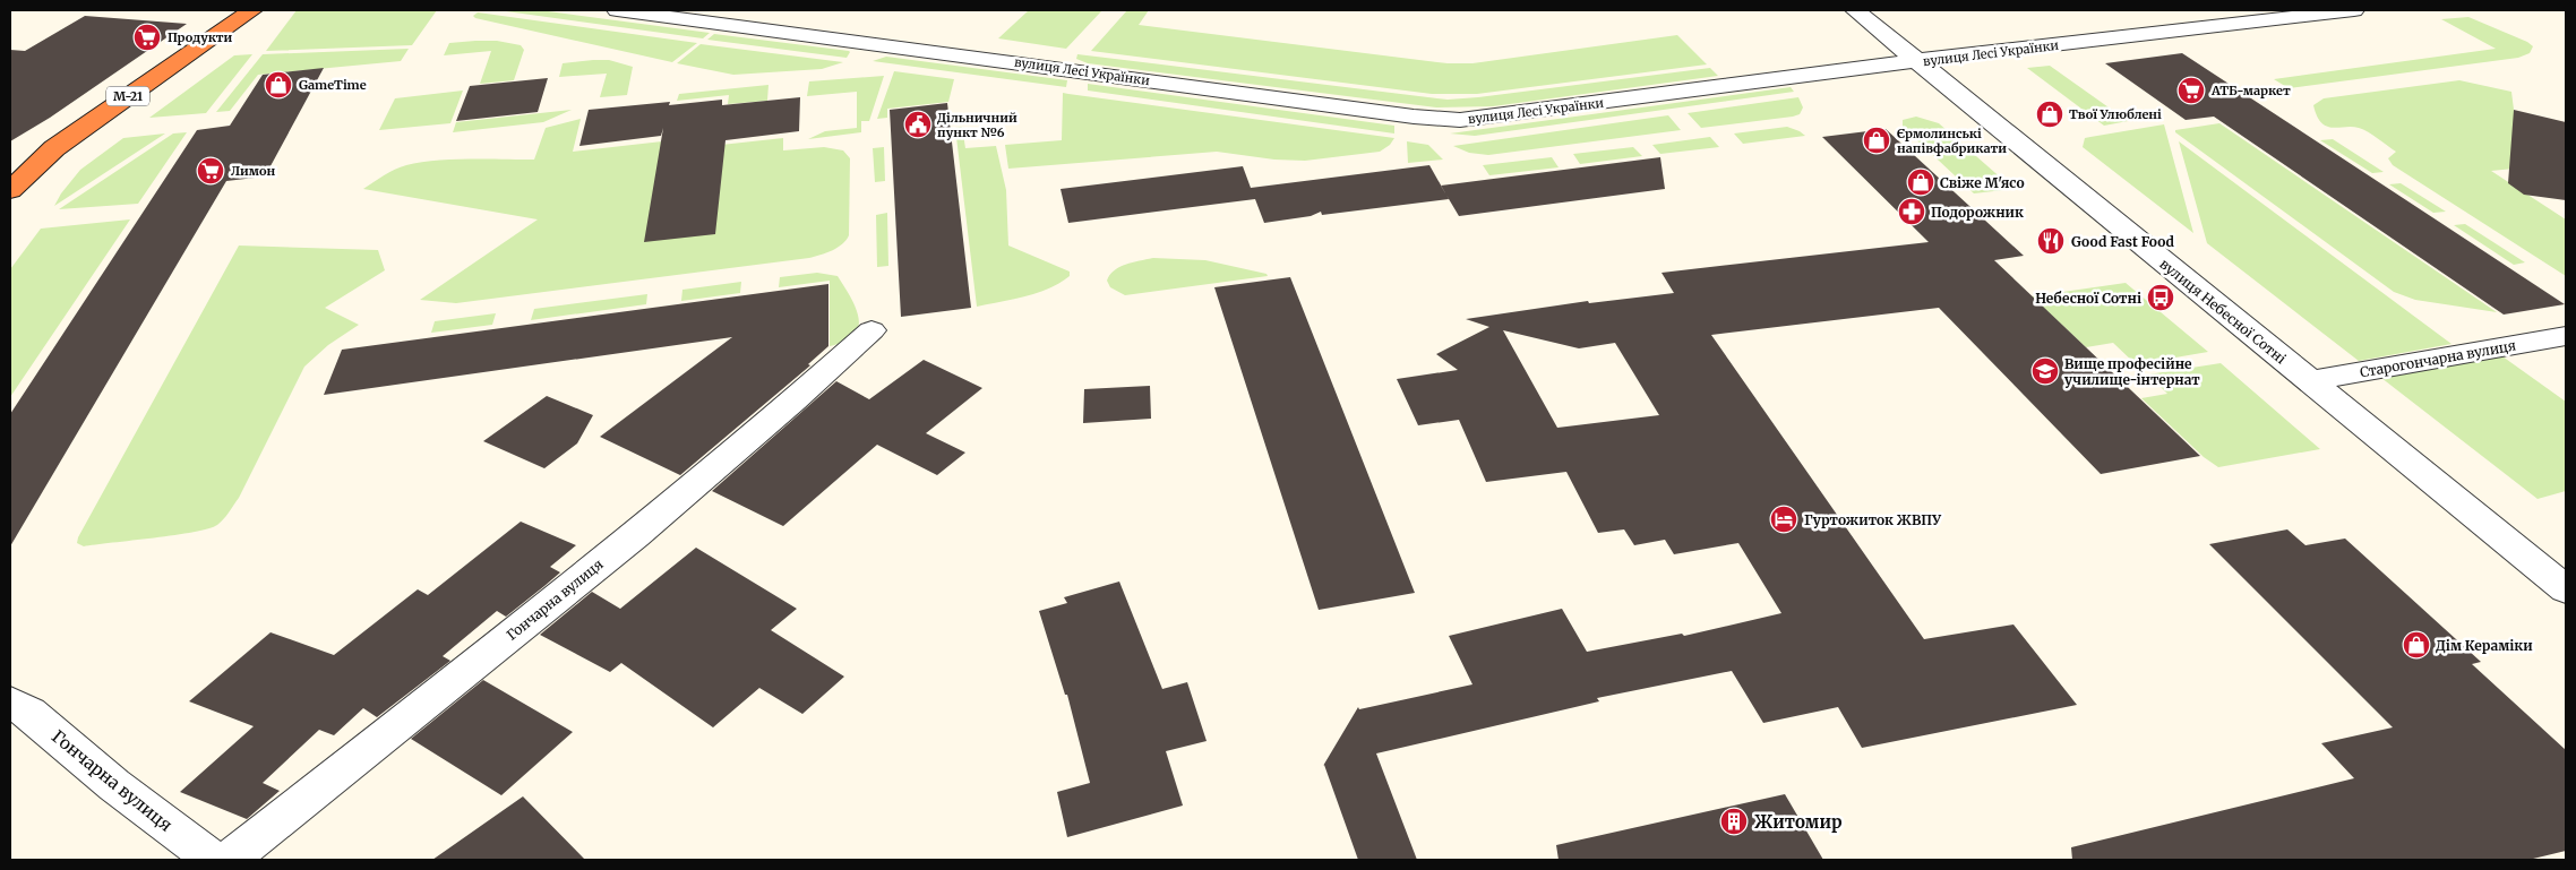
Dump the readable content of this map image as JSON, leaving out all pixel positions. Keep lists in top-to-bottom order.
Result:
{
  "streets": {
    "highway": ["М-21"],
    "street": [
      "вулиця Лесі Українки",
      "вулиця Небесної Сотні",
      "Старогончарна вулиця",
      "Гончарна вулиця"
    ]
  },
  "crossings": [
    ["вулиця Лесі Українки", "вулиця Небесної Сотні"],
    ["вулиця Небесної Сотні", "Старогончарна вулиця"]
  ],
  "places": {
    "supermarket": ["Продукти", "АТБ-маркет", "Лимон"],
    "shop": [
      "GameTime",
      "Твої Улюблені",
      "Єрмолинські напівфабрикати",
      "Свіже М'ясо",
      "Дім Кераміки"
    ],
    "public building": ["Дільничний пункт №6"],
    "pharmacy": ["Подорожник"],
    "restaurant": ["Good Fast Food"],
    "bus stop": ["Небесної Сотні"],
    "school or university": ["Вище професійне училище-інтернат"],
    "hotel": ["Гуртожиток ЖВПУ"],
    "building": ["Житомир"]
  }
}
